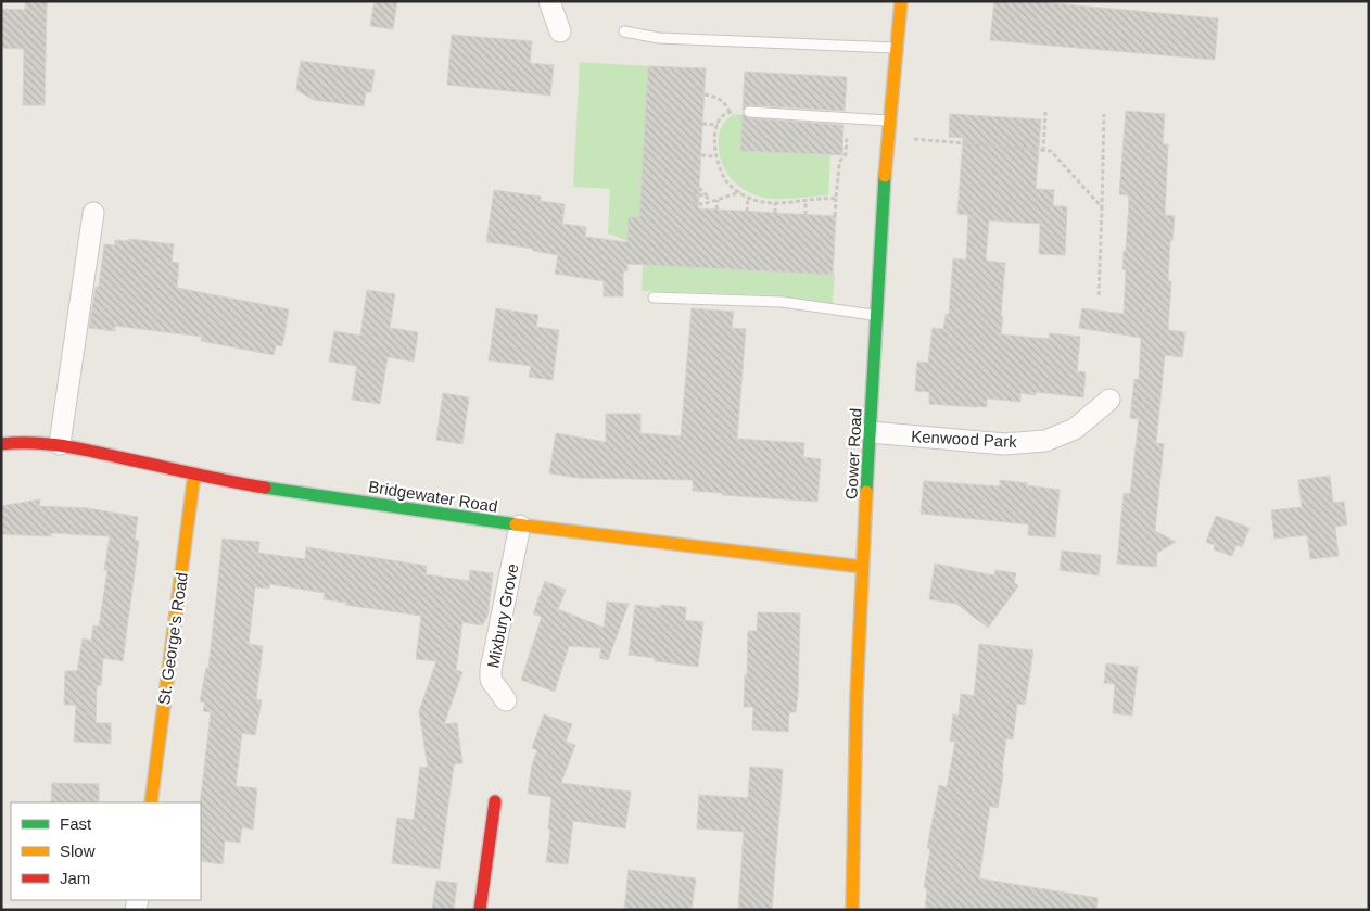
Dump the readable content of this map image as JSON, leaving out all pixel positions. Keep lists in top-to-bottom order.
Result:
{
  "streets": {
    "street": [
      "Kenwood Park",
      "Gower Road",
      "Bridgewater Road",
      "Mixbury Grove",
      "St. George's Road"
    ]
  },
  "crossings": [
    ["Kenwood Park", "Gower Road"],
    ["Gower Road", "Bridgewater Road"],
    ["Bridgewater Road", "Mixbury Grove"],
    ["Bridgewater Road", "St. George's Road"]
  ],
  "legend": ["Fast", "Slow", "Jam"]
}
